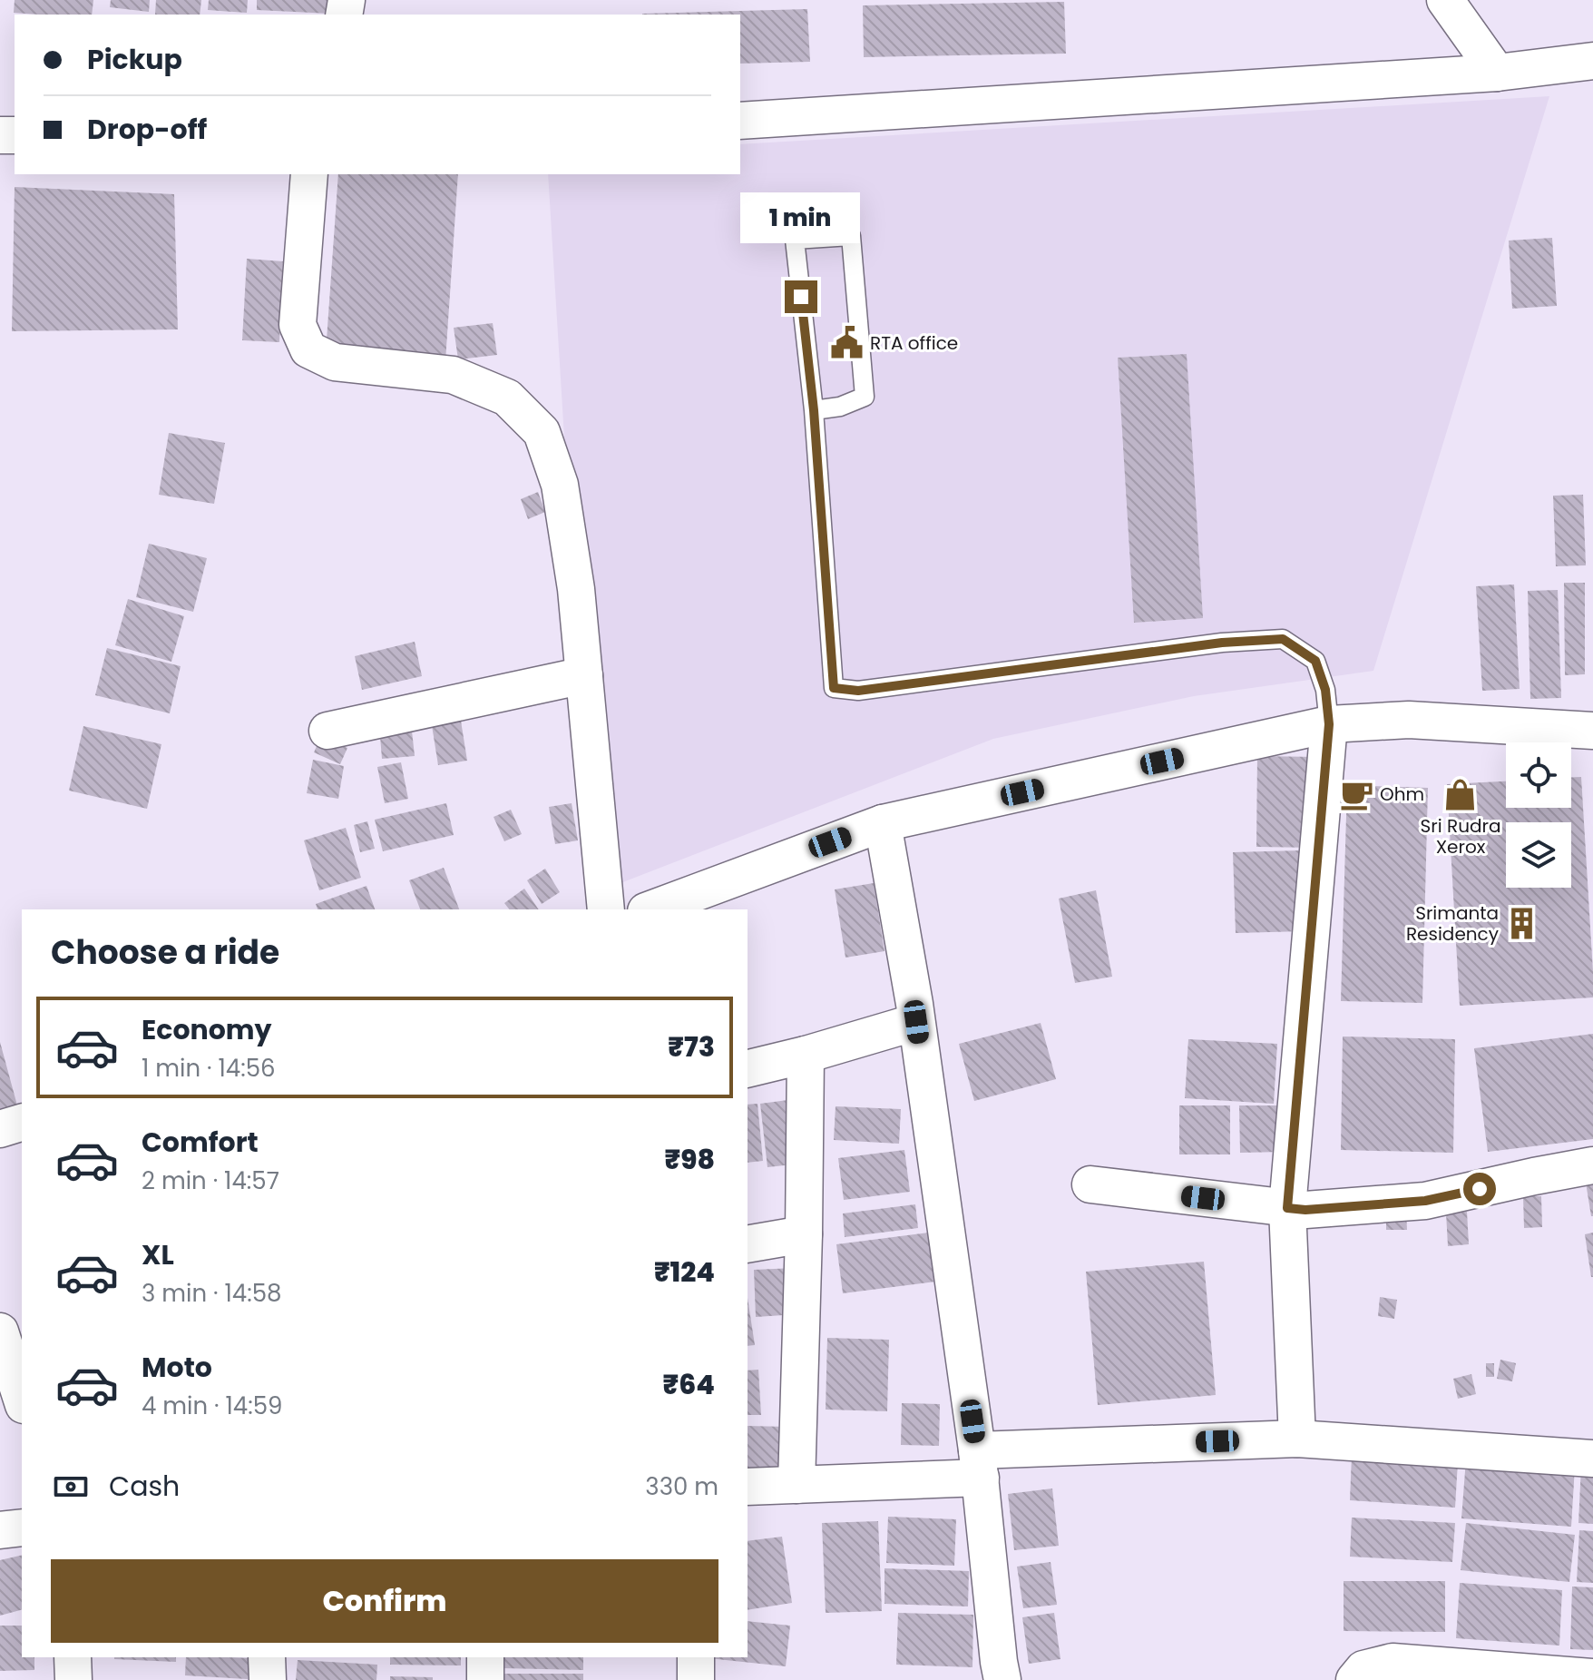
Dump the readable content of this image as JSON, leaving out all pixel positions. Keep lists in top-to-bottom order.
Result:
{
  "places": {
    "public building": ["RTA office"],
    "cafe": ["Ohm"],
    "shop": ["Sri Rudra Xerox"],
    "building": ["Srimanta Residency"]
  },
  "page": {
    "banner": ["Pickup", "Drop-off"],
    "bubble": "1 min",
    "heading": "Choose a ride",
    "list": [
      {
        "name": "Economy",
        "note": "1 min · 14:56",
        "value": "₹73"
      },
      {
        "name": "Comfort",
        "note": "2 min · 14:57",
        "value": "₹98"
      },
      {
        "name": "XL",
        "note": "3 min · 14:58",
        "value": "₹124"
      },
      {
        "name": "Moto",
        "note": "4 min · 14:59",
        "value": "₹64"
      }
    ],
    "pay": ["Cash", "330 m"],
    "buttons": "Confirm"
  }
}
